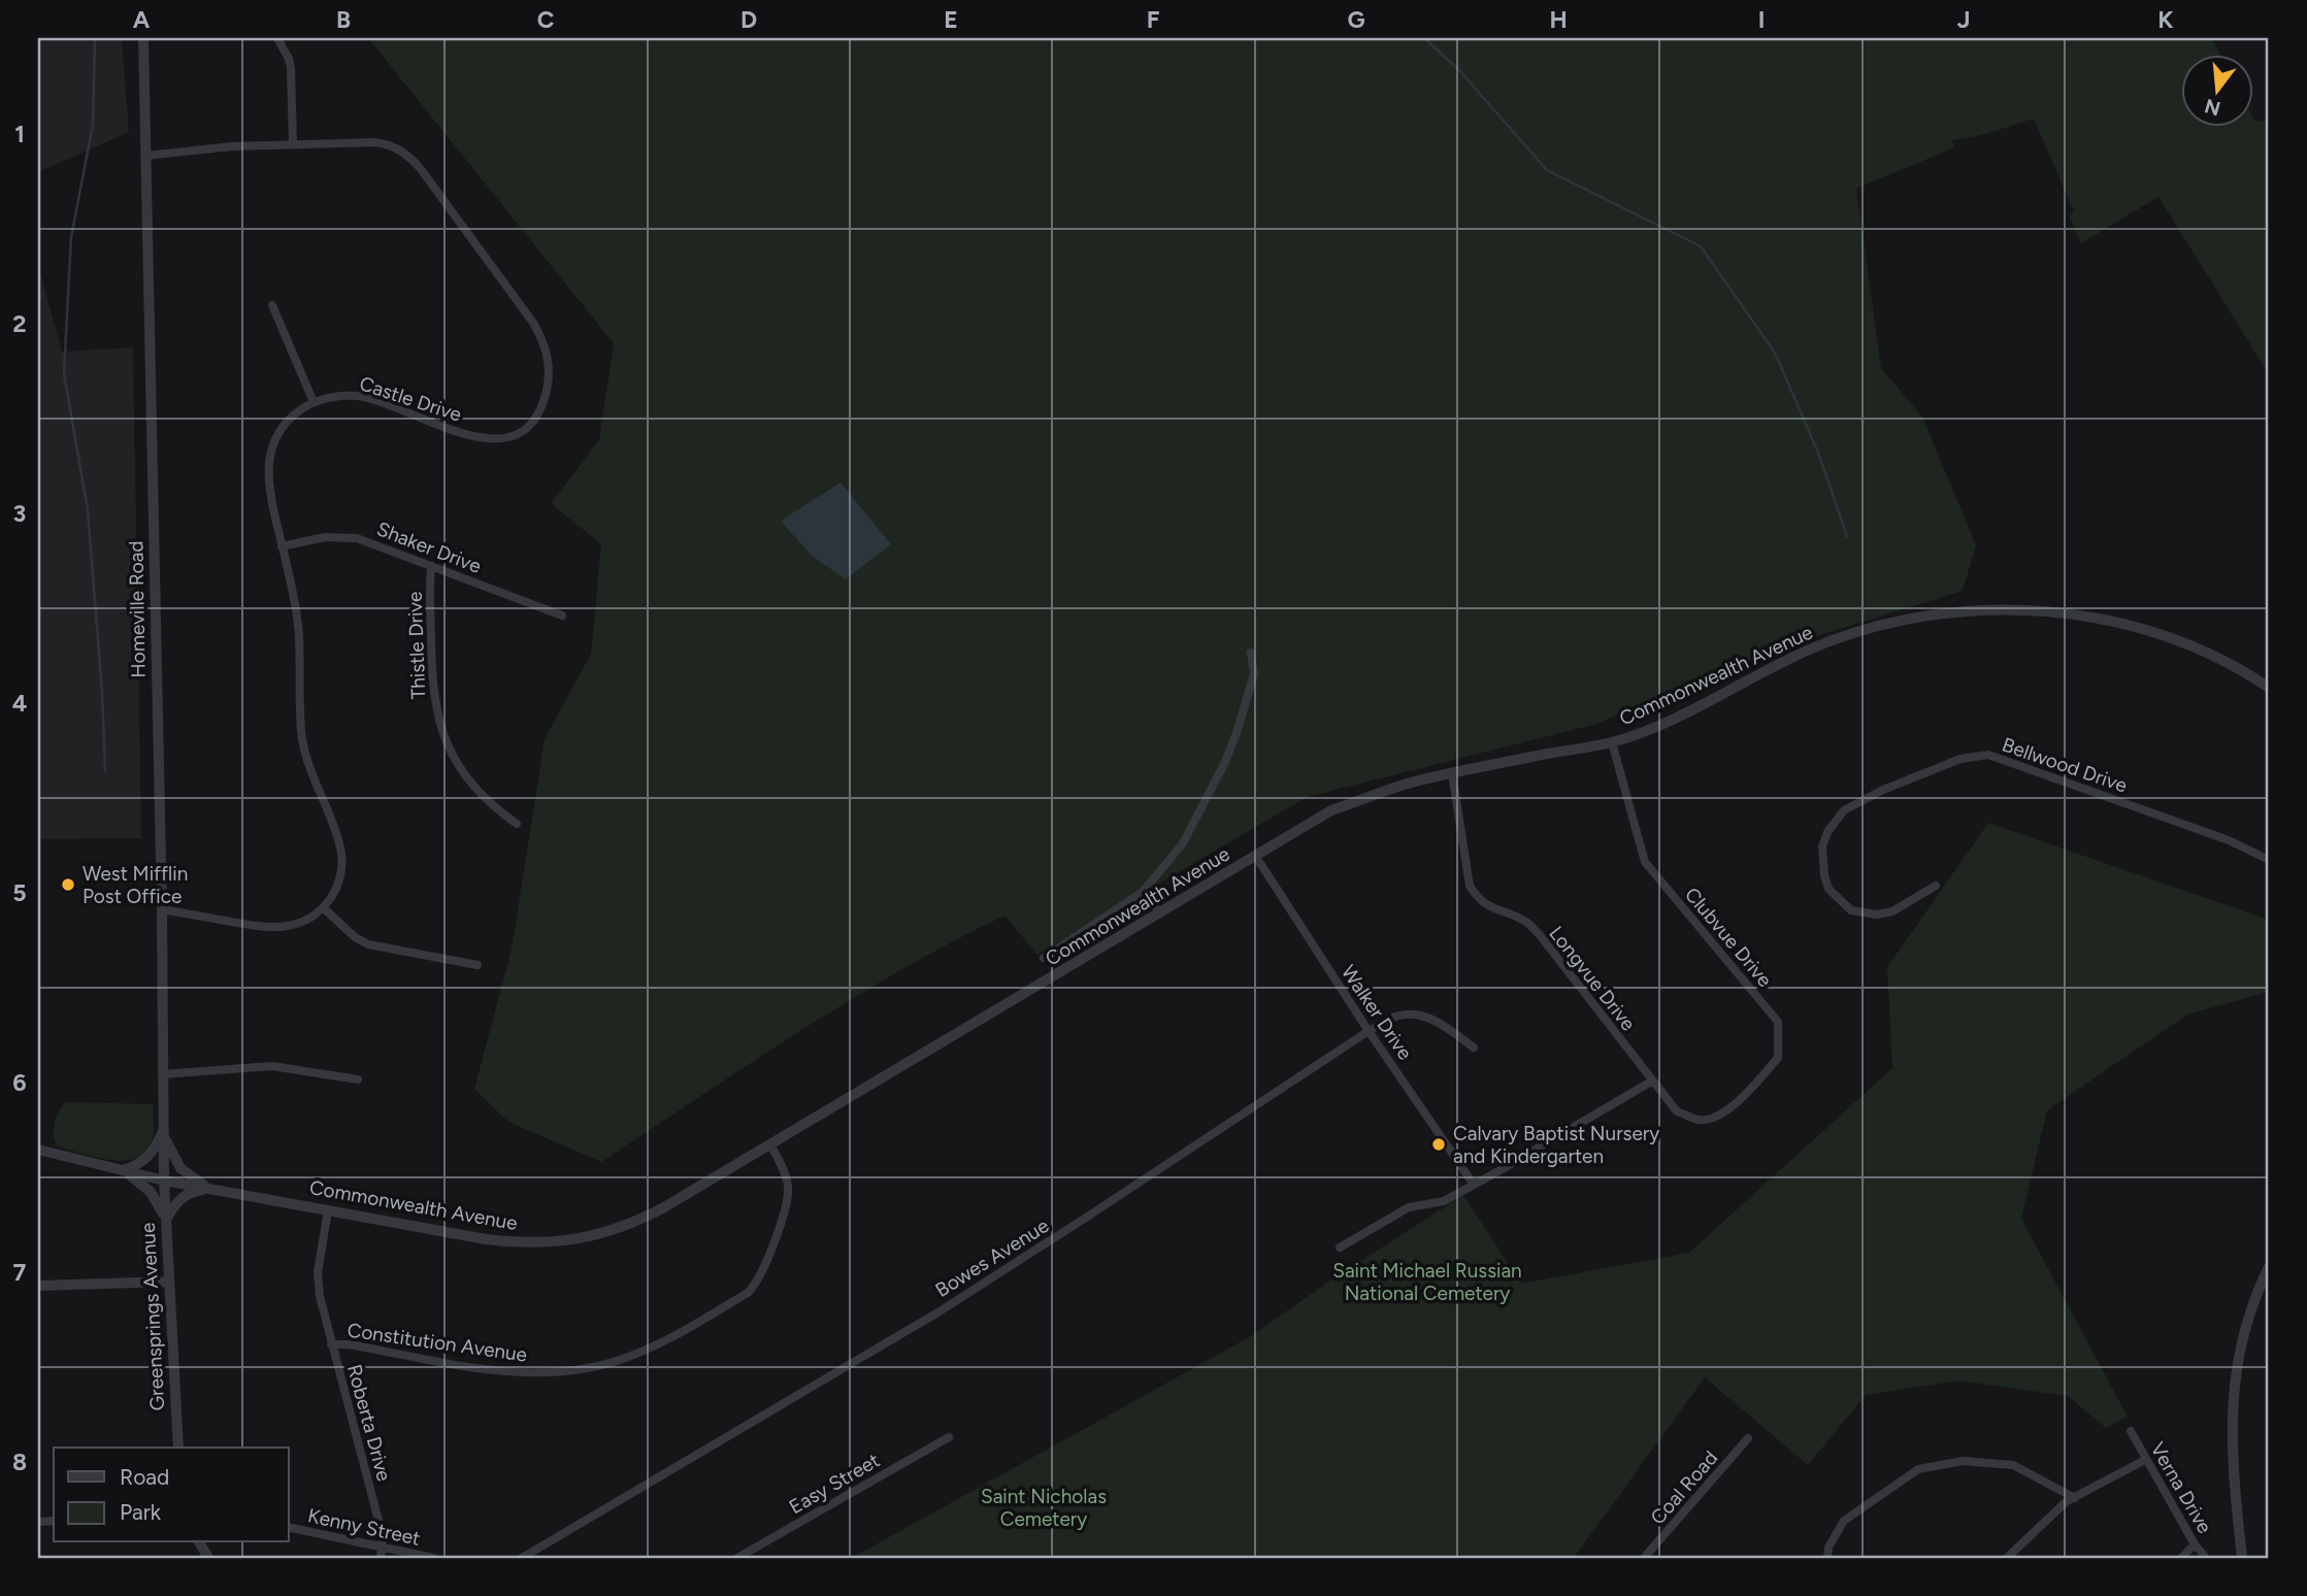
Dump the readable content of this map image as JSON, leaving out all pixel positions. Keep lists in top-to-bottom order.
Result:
{
  "streets": {
    "street": [
      "Castle Drive",
      "Shaker Drive",
      "Homeville Road",
      "Thistle Drive",
      "Commonwealth Avenue",
      "Bellwood Drive",
      "Clubvue Drive",
      "Longvue Drive",
      "Walker Drive",
      "Bowes Avenue",
      "Greensprings Avenue",
      "Constitution Avenue",
      "Roberta Drive",
      "Easy Street",
      "Coal Road",
      "Verna Drive",
      "Kenny Street"
    ]
  },
  "crossings": [
    ["Castle Drive", "Homeville Road"],
    ["Shaker Drive", "Thistle Drive"],
    ["Homeville Road", "Commonwealth Avenue"],
    ["Homeville Road", "Greensprings Avenue"],
    ["Commonwealth Avenue", "Clubvue Drive"],
    ["Commonwealth Avenue", "Longvue Drive"],
    ["Commonwealth Avenue", "Walker Drive"],
    ["Commonwealth Avenue", "Greensprings Avenue"],
    ["Commonwealth Avenue", "Constitution Avenue"],
    ["Commonwealth Avenue", "Roberta Drive"],
    ["Clubvue Drive", "Longvue Drive"],
    ["Walker Drive", "Bowes Avenue"],
    ["Constitution Avenue", "Roberta Drive"],
    ["Roberta Drive", "Kenny Street"]
  ],
  "parks": ["Saint Michael Russian National Cemetery", "Saint Nicholas Cemetery"],
  "places": ["West Mifflin Post Office", "Calvary Baptist Nursery and Kindergarten"],
  "legend": ["Road", "Park"],
  "north": "bottom",
  "grid": {
    "columns": [
      "A",
      "B",
      "C",
      "D",
      "E",
      "F",
      "G",
      "H",
      "I",
      "J",
      "K"
    ],
    "rows": [
      "1",
      "2",
      "3",
      "4",
      "5",
      "6",
      "7",
      "8"
    ]
  }
}
